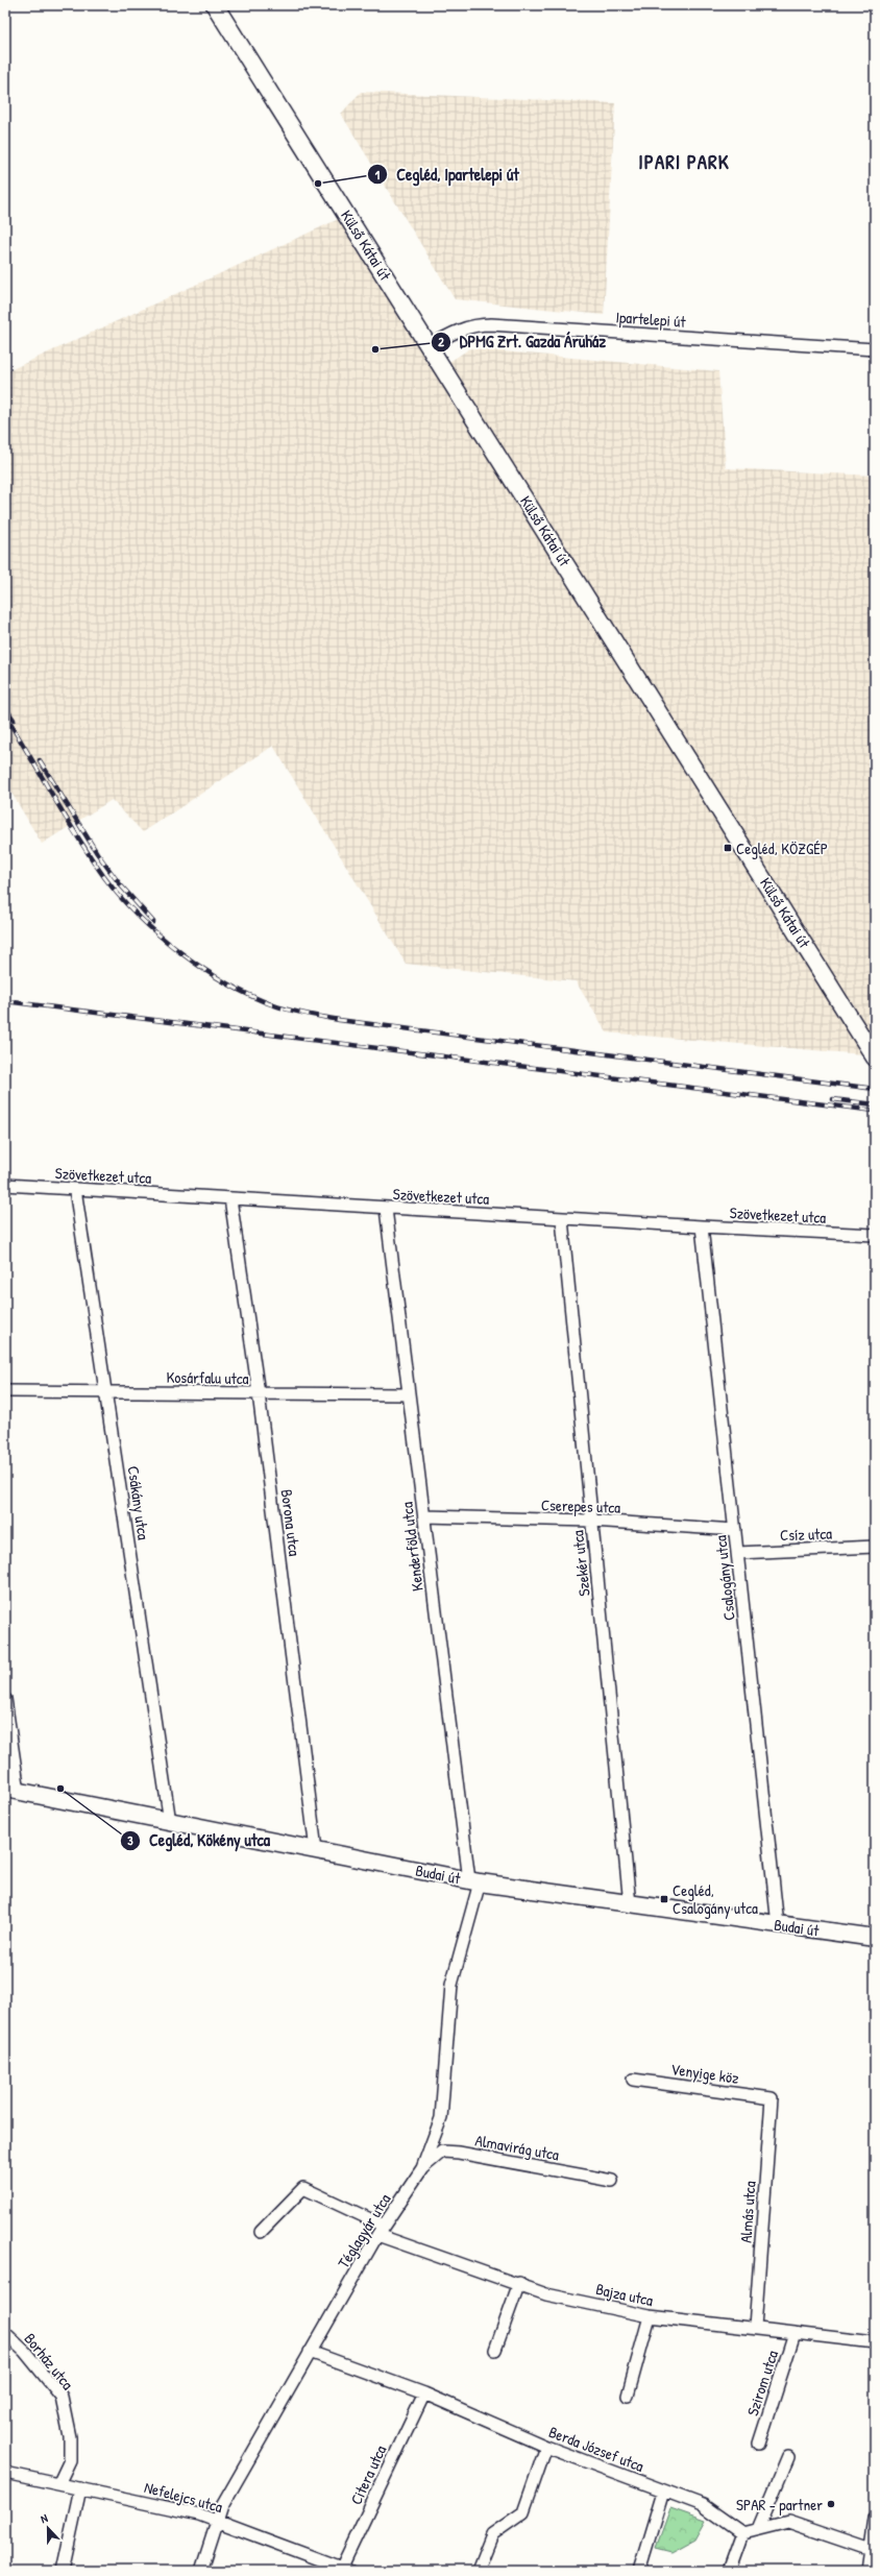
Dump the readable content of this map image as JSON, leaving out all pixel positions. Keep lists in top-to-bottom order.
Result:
{
  "streets": {
    "main road": ["Külső Kátai út", "Budai út"],
    "street": [
      "Ipartelepi út",
      "Szövetkezet utca",
      "Kosárfalu utca",
      "Csákány utca",
      "Cserepes utca",
      "Borona utca",
      "Csíz utca",
      "Kenderföld utca",
      "Szekér utca",
      "Csalogány utca",
      "Venyige köz",
      "Almavirág utca",
      "Almás utca",
      "Téglagyár utca",
      "Bajza utca",
      "Borház utca",
      "Szirom utca",
      "Berda József utca",
      "Citera utca",
      "Nefelejcs utca"
    ]
  },
  "crossings": [
    ["Külső Kátai út", "Ipartelepi út"],
    ["Szövetkezet utca", "Csákány utca"],
    ["Szövetkezet utca", "Borona utca"],
    ["Szövetkezet utca", "Kenderföld utca"],
    ["Szövetkezet utca", "Szekér utca"],
    ["Szövetkezet utca", "Csalogány utca"],
    ["Kosárfalu utca", "Csákány utca"],
    ["Kosárfalu utca", "Borona utca"],
    ["Kosárfalu utca", "Kenderföld utca"],
    ["Csákány utca", "Budai út"],
    ["Cserepes utca", "Kenderföld utca"],
    ["Cserepes utca", "Szekér utca"],
    ["Cserepes utca", "Csalogány utca"],
    ["Borona utca", "Budai út"],
    ["Csíz utca", "Csalogány utca"],
    ["Kenderföld utca", "Budai út"],
    ["Kenderföld utca", "Téglagyár utca"],
    ["Szekér utca", "Budai út"],
    ["Csalogány utca", "Budai út"],
    ["Budai út", "Téglagyár utca"],
    ["Venyige köz", "Almás utca"],
    ["Almavirág utca", "Téglagyár utca"],
    ["Almás utca", "Bajza utca"],
    ["Téglagyár utca", "Bajza utca"],
    ["Téglagyár utca", "Berda József utca"],
    ["Téglagyár utca", "Nefelejcs utca"],
    ["Bajza utca", "Szirom utca"],
    ["Borház utca", "Nefelejcs utca"],
    ["Berda József utca", "Citera utca"],
    ["Citera utca", "Nefelejcs utca"]
  ],
  "districts": ["IPARI PARK"],
  "places": {
    "other": [
      "Cegléd, Ipartelepi út",
      "DPMG Zrt. Gazda Áruház",
      "Cegléd, Kökény utca",
      "SPAR - partner"
    ],
    "transit": ["Cegléd, KÖZGÉP", "Cegléd, Csalogány utca"]
  },
  "north": "top"
}
